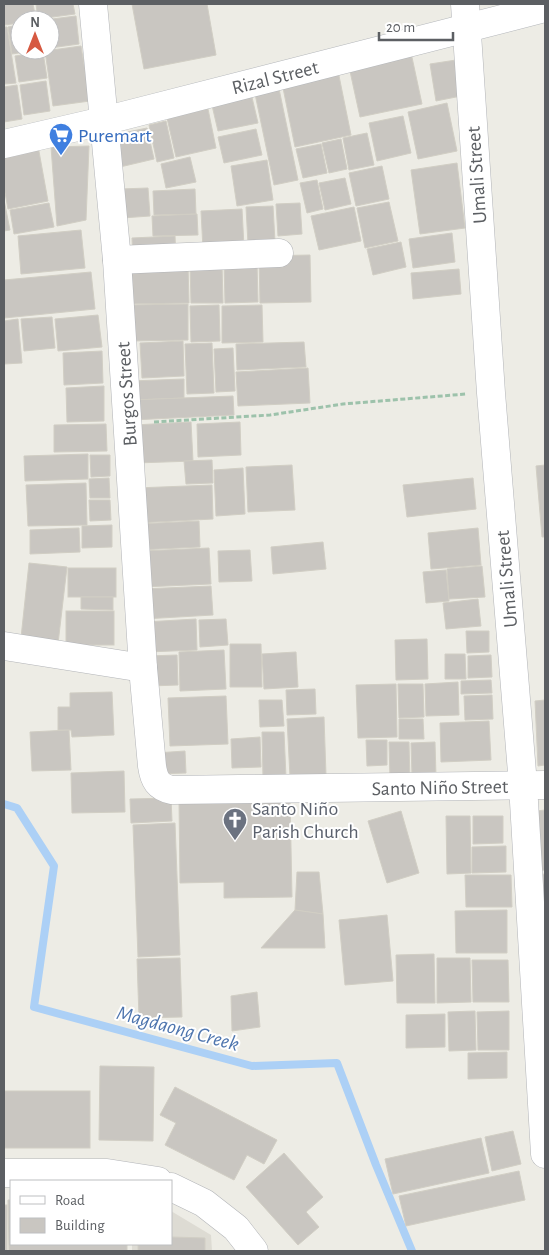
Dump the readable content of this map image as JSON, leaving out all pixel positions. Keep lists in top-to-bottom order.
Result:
{
  "streets": {
    "street": [
      "Rizal Street",
      "Umali Street",
      "Burgos Street",
      "Santo Niño Street"
    ]
  },
  "crossings": [
    ["Rizal Street", "Umali Street"],
    ["Rizal Street", "Burgos Street"],
    ["Umali Street", "Santo Niño Street"],
    ["Burgos Street", "Santo Niño Street"]
  ],
  "water": ["Magdaong Creek"],
  "places": {
    "supermarket": ["Puremart"],
    "church": ["Santo Niño Parish Church"]
  },
  "legend": ["Road", "Building"],
  "scale_bar": "20 m",
  "north": "top"
}
